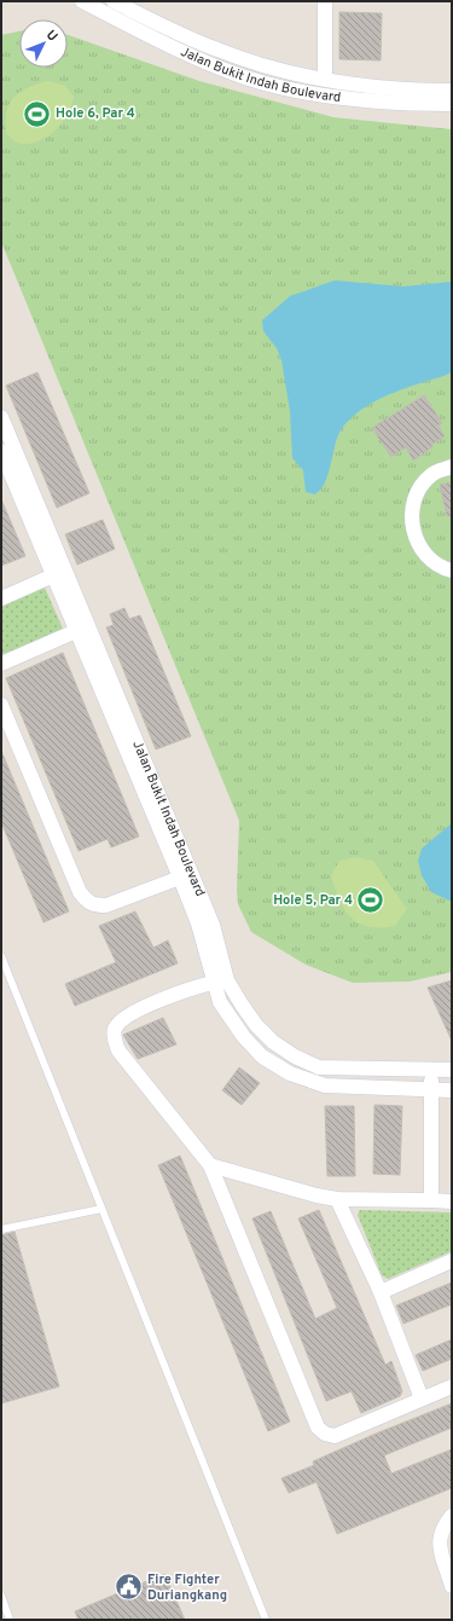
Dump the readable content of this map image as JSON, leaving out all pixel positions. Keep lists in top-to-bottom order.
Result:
{
  "streets": {
    "street": ["Jalan Bukit Indah Boulevard"]
  },
  "places": {
    "sports": ["Hole 6, Par 4", "Hole 5, Par 4"],
    "public building": ["Fire Fighter Duriangkang"]
  },
  "north": "top right"
}
